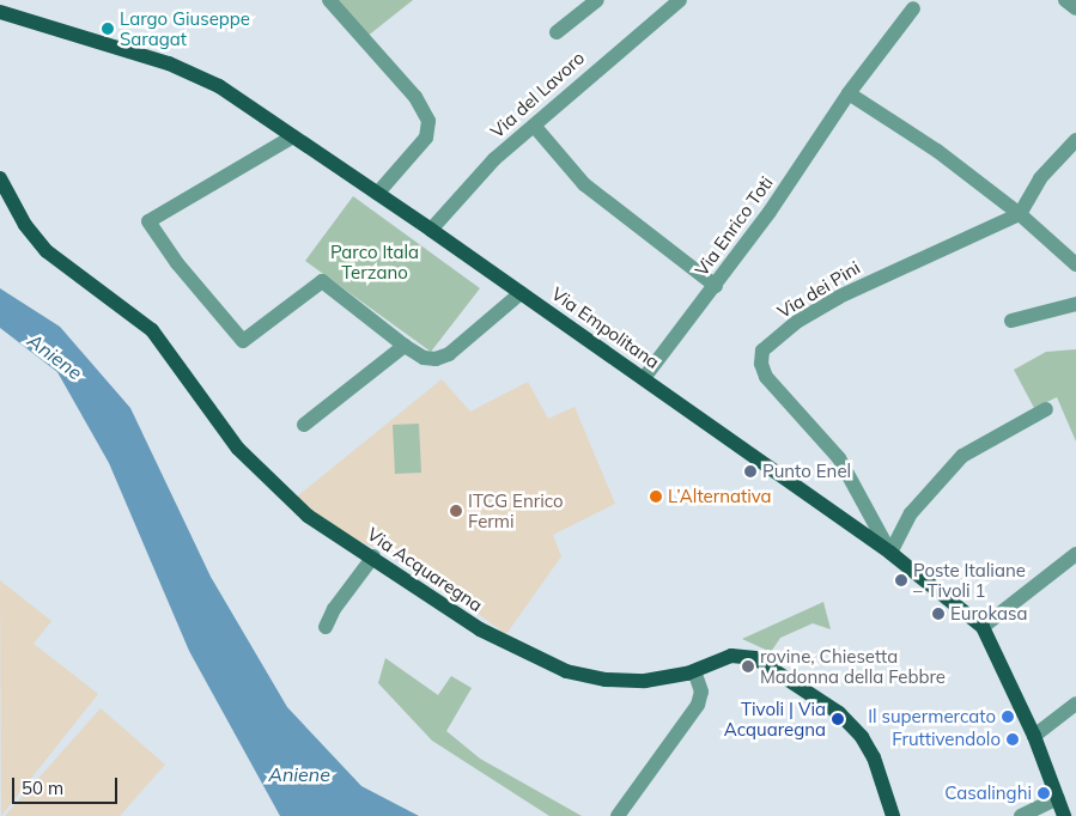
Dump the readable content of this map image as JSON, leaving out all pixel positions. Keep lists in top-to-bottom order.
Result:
{
  "streets": {
    "main road": ["Via Empolitana", "Via Acquaregna"],
    "street": ["Via del Lavoro", "Via Enrico Toti", "Via dei Pini"]
  },
  "crossings": [
    ["Via del Lavoro", "Via Empolitana"],
    ["Via Enrico Toti", "Via Empolitana"],
    ["Via dei Pini", "Via Empolitana"]
  ],
  "water": ["Aniene"],
  "parks": ["Parco Itala Terzano"],
  "places": [
    "Largo Giuseppe Saragat",
    "Punto Enel",
    "L’Alternativa",
    "ITCG Enrico Fermi",
    "Poste Italiane – Tivoli 1",
    "Eurokasa",
    "rovine, Chiesetta Madonna della Febbre",
    "Il supermercato",
    "Tivoli | Via Acquaregna",
    "Fruttivendolo",
    "Casalinghi"
  ],
  "scale_bar": "50 m"
}
